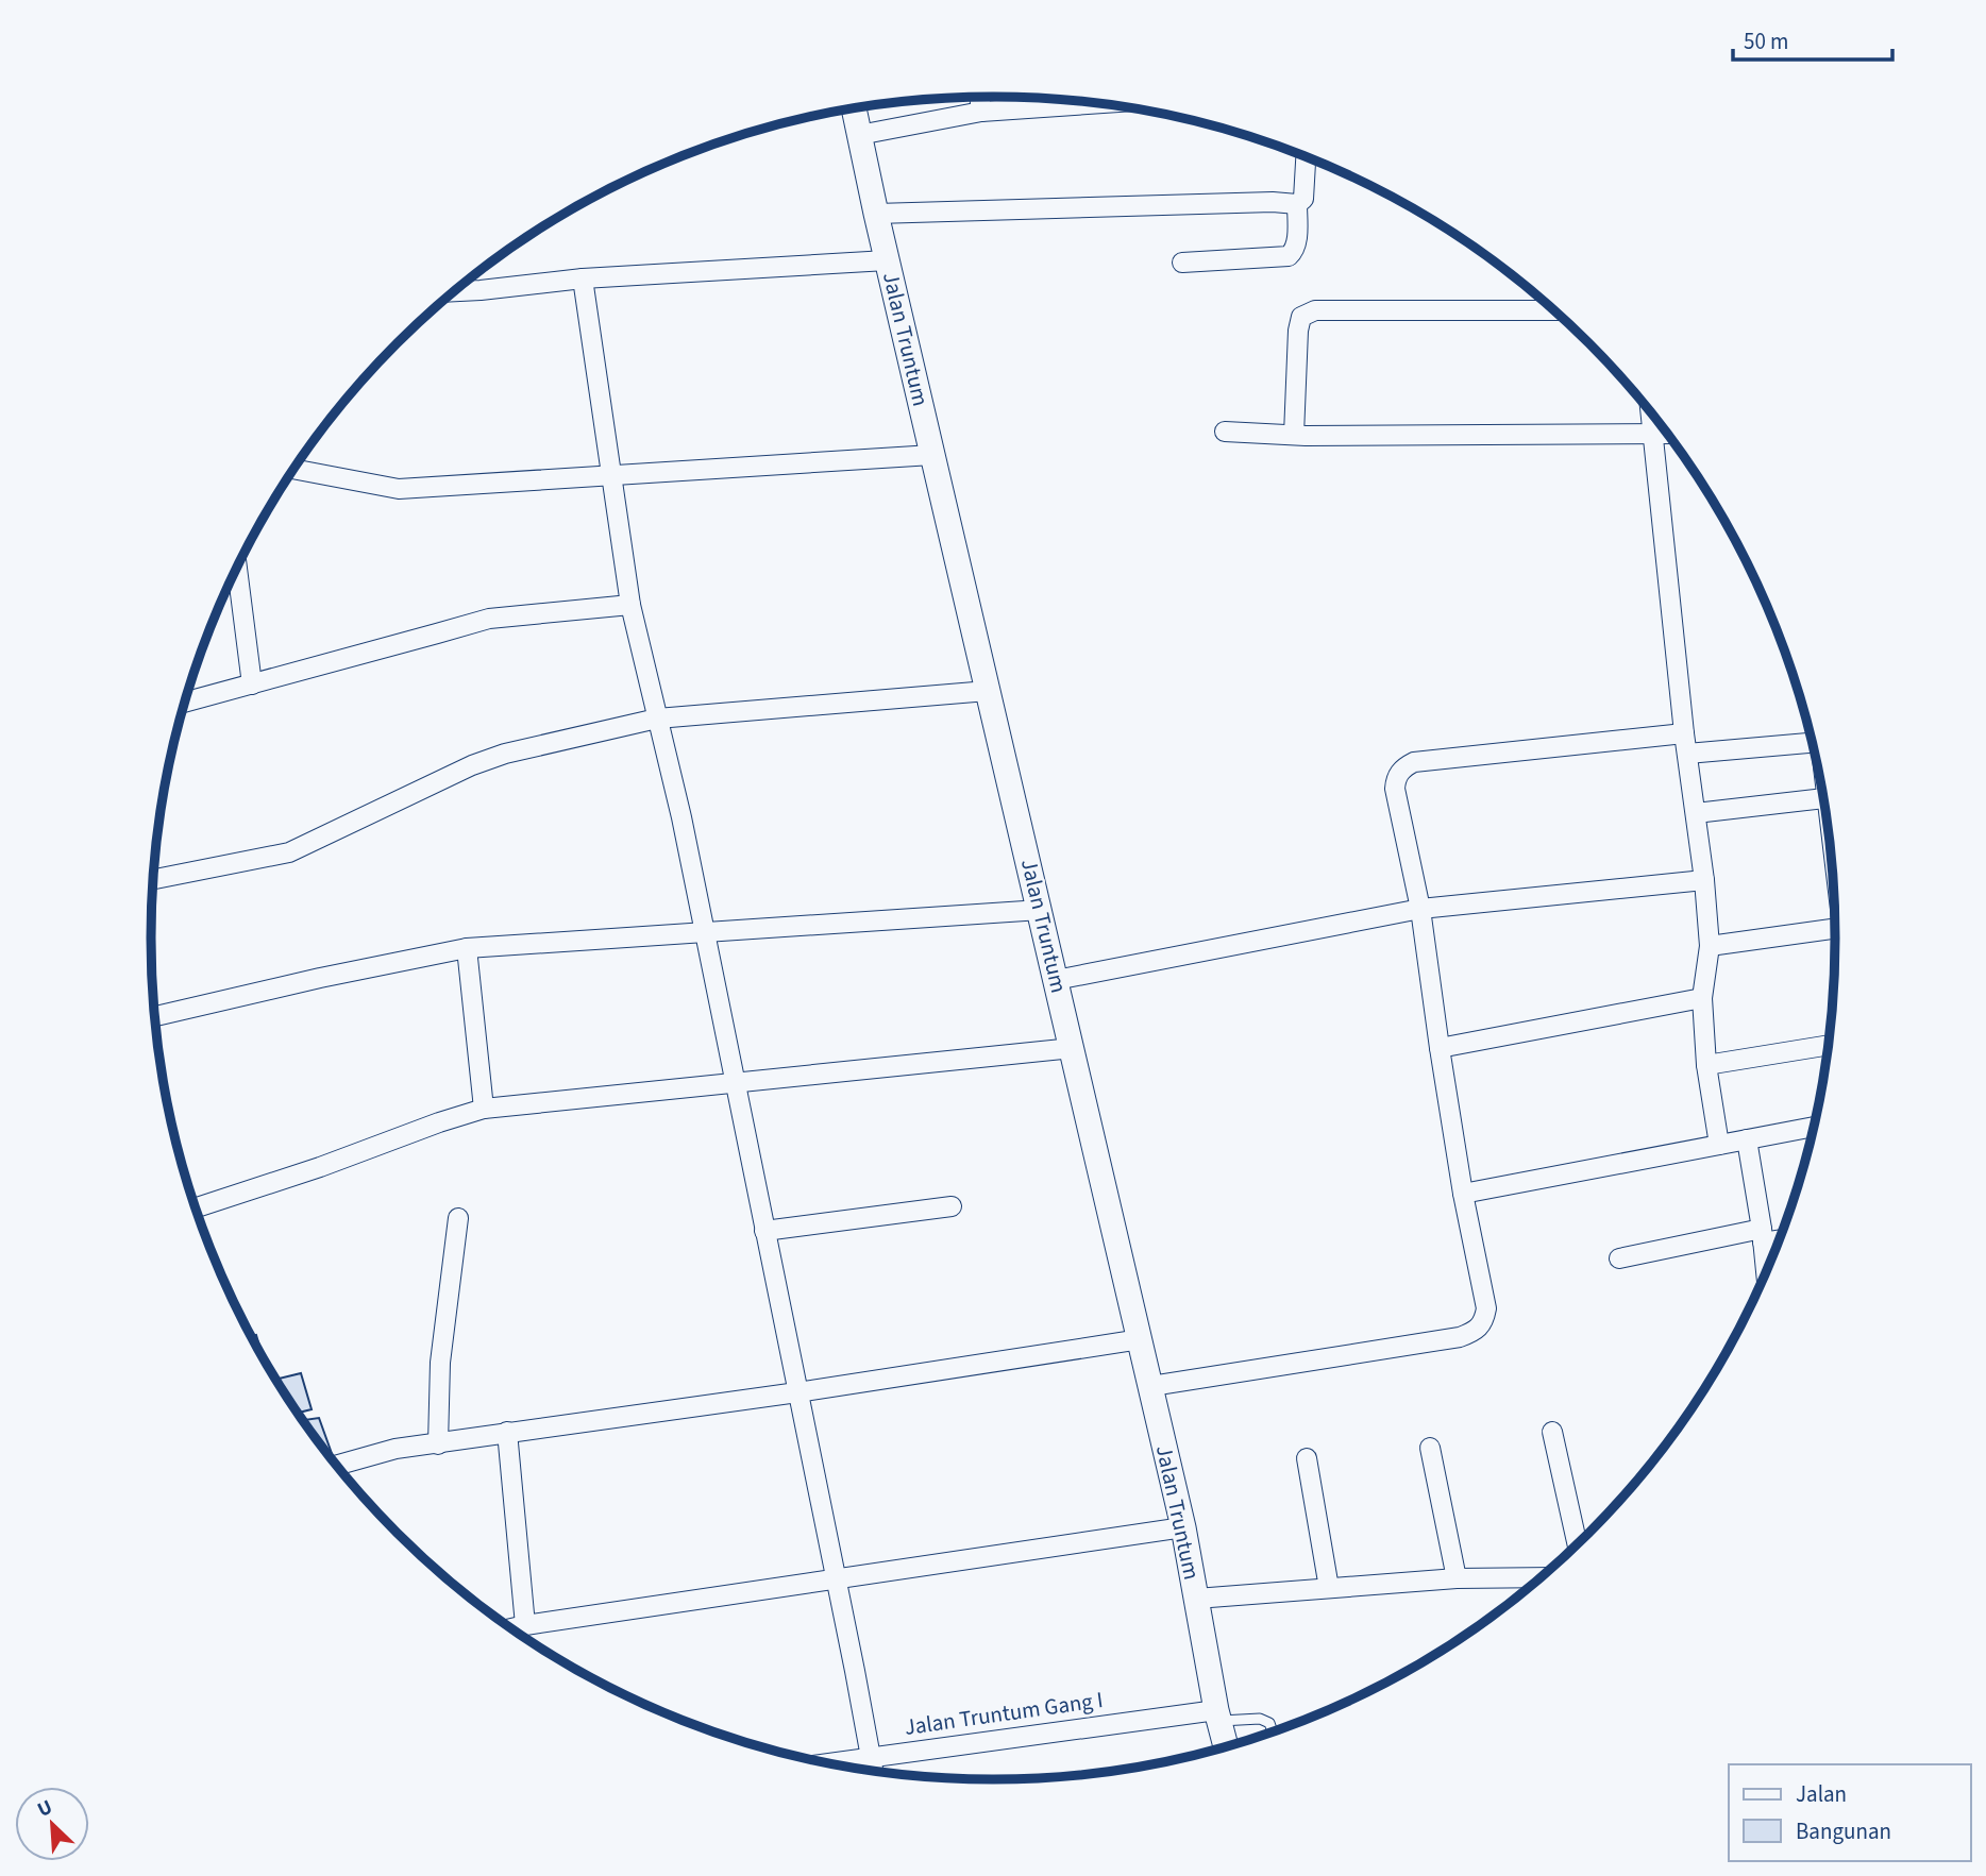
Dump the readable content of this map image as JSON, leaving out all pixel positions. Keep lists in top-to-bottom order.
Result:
{
  "streets": {
    "street": ["Jalan Truntum", "Jalan Truntum Gang I"]
  },
  "crossings": [
    ["Jalan Truntum", "Jalan Truntum Gang I"]
  ],
  "legend": ["Jalan", "Bangunan"],
  "scale_bar": "50 m",
  "north": "top left"
}
